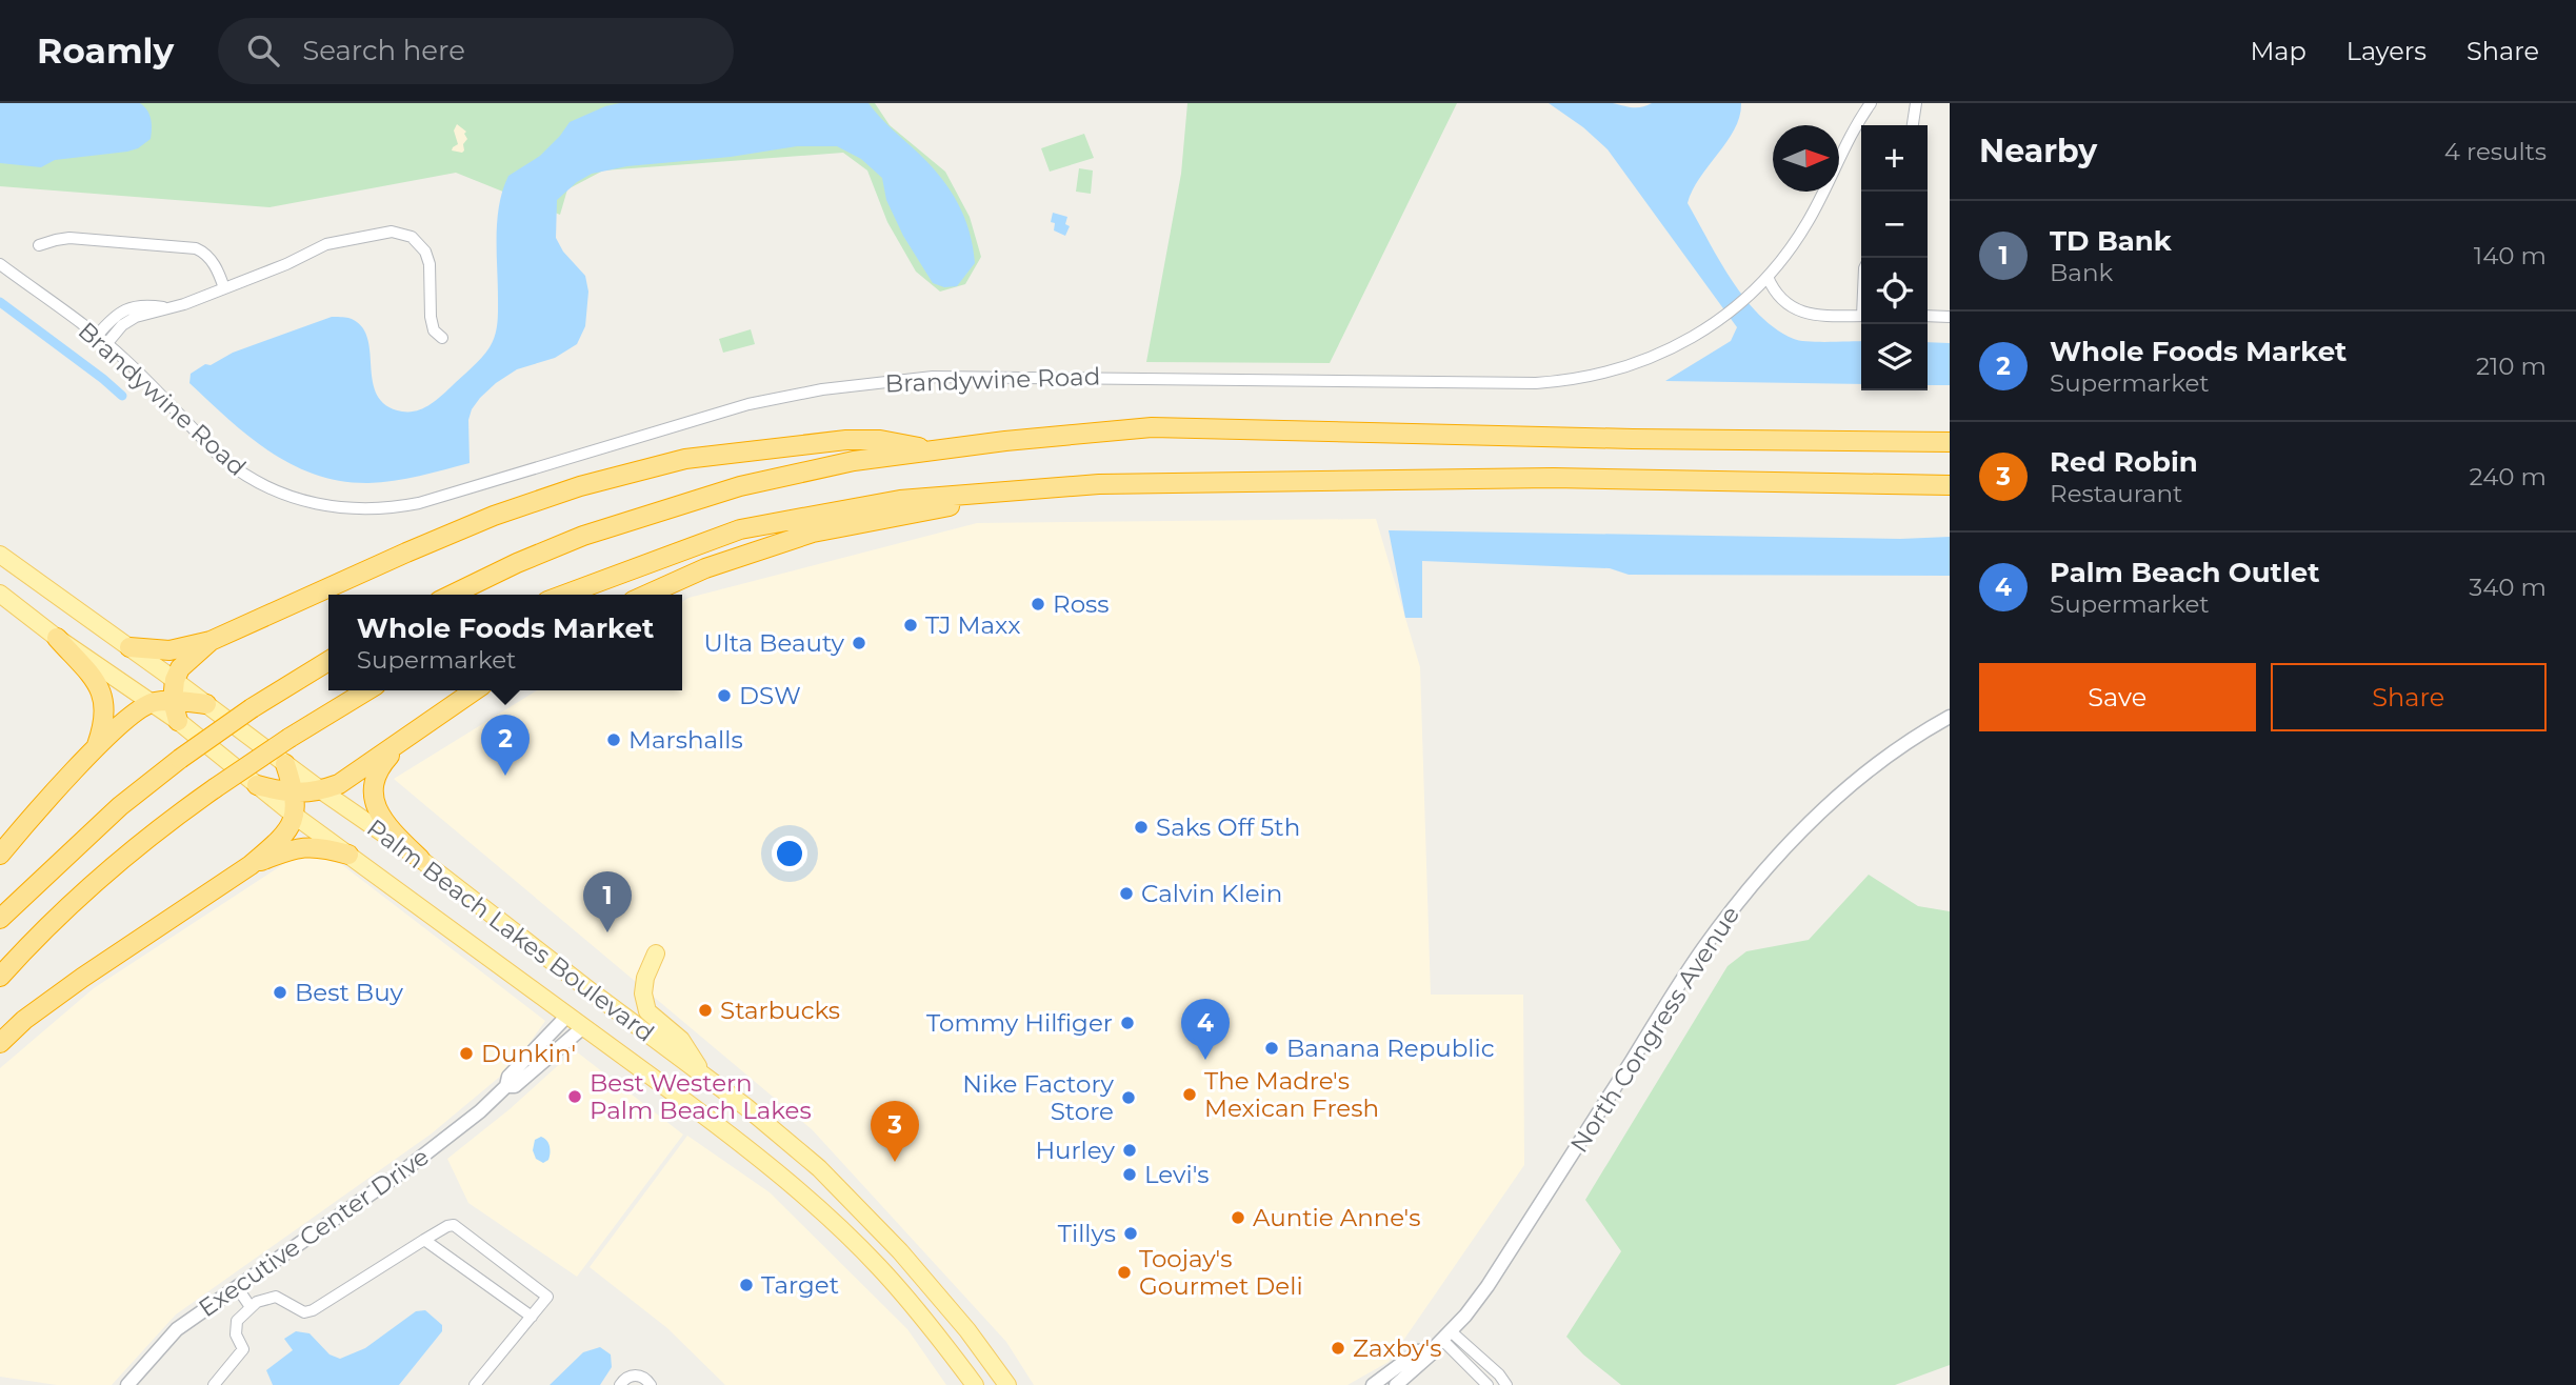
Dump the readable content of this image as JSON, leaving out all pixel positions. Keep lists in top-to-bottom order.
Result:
{
  "streets": {
    "main road": ["Palm Beach Lakes Boulevard"],
    "street": ["Brandywine Road", "North Congress Avenue", "Executive Center Drive"]
  },
  "crossings": [
    ["Palm Beach Lakes Boulevard", "Executive Center Drive"]
  ],
  "places": [
    "Ross",
    "TJ Maxx",
    "Ulta Beauty",
    "DSW",
    "Marshalls",
    "Saks Off 5th",
    "Calvin Klein",
    "Best Buy",
    "Starbucks",
    "Tommy Hilfiger",
    "Banana Republic",
    "Dunkin'",
    "The Madre's Mexican Fresh",
    "Best Western Palm Beach Lakes",
    "Nike Factory Store",
    "Hurley",
    "Levi's",
    "Auntie Anne's",
    "Tillys",
    "Toojay's Gourmet Deli",
    "Target",
    "Zaxby's"
  ],
  "north": "right",
  "page": {
    "header": "Roamly",
    "search": "Search here",
    "nav": ["Map", "Layers", "Share"],
    "heading": ["Nearby", "4 results"],
    "map_buttons": ["+", "−"],
    "list": [
      {
        "mark": "1",
        "name": "TD Bank",
        "note": "Bank",
        "value": "140 m"
      },
      {
        "mark": "2",
        "name": "Whole Foods Market",
        "note": "Supermarket",
        "value": "210 m"
      },
      {
        "mark": "3",
        "name": "Red Robin",
        "note": "Restaurant",
        "value": "240 m"
      },
      {
        "mark": "4",
        "name": "Palm Beach Outlet",
        "note": "Supermarket",
        "value": "340 m"
      }
    ],
    "popup": ["Whole Foods Market", "Supermarket"],
    "buttons": ["Save", "Share"],
    "pins": [
      "2",
      "1",
      "4",
      "3"
    ]
  }
}
